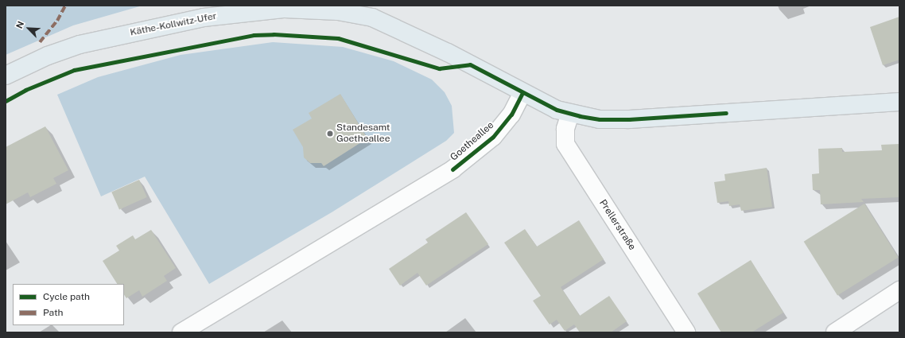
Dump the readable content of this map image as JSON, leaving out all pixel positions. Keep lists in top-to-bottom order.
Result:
{
  "streets": {
    "main road": ["Käthe-Kollwitz-Ufer"],
    "street": ["Goetheallee", "Prellerstraße"]
  },
  "crossings": [
    ["Käthe-Kollwitz-Ufer", "Goetheallee"],
    ["Käthe-Kollwitz-Ufer", "Prellerstraße"]
  ],
  "places": ["Standesamt Goetheallee"],
  "legend": ["Cycle path", "Path"],
  "north": "top left"
}
